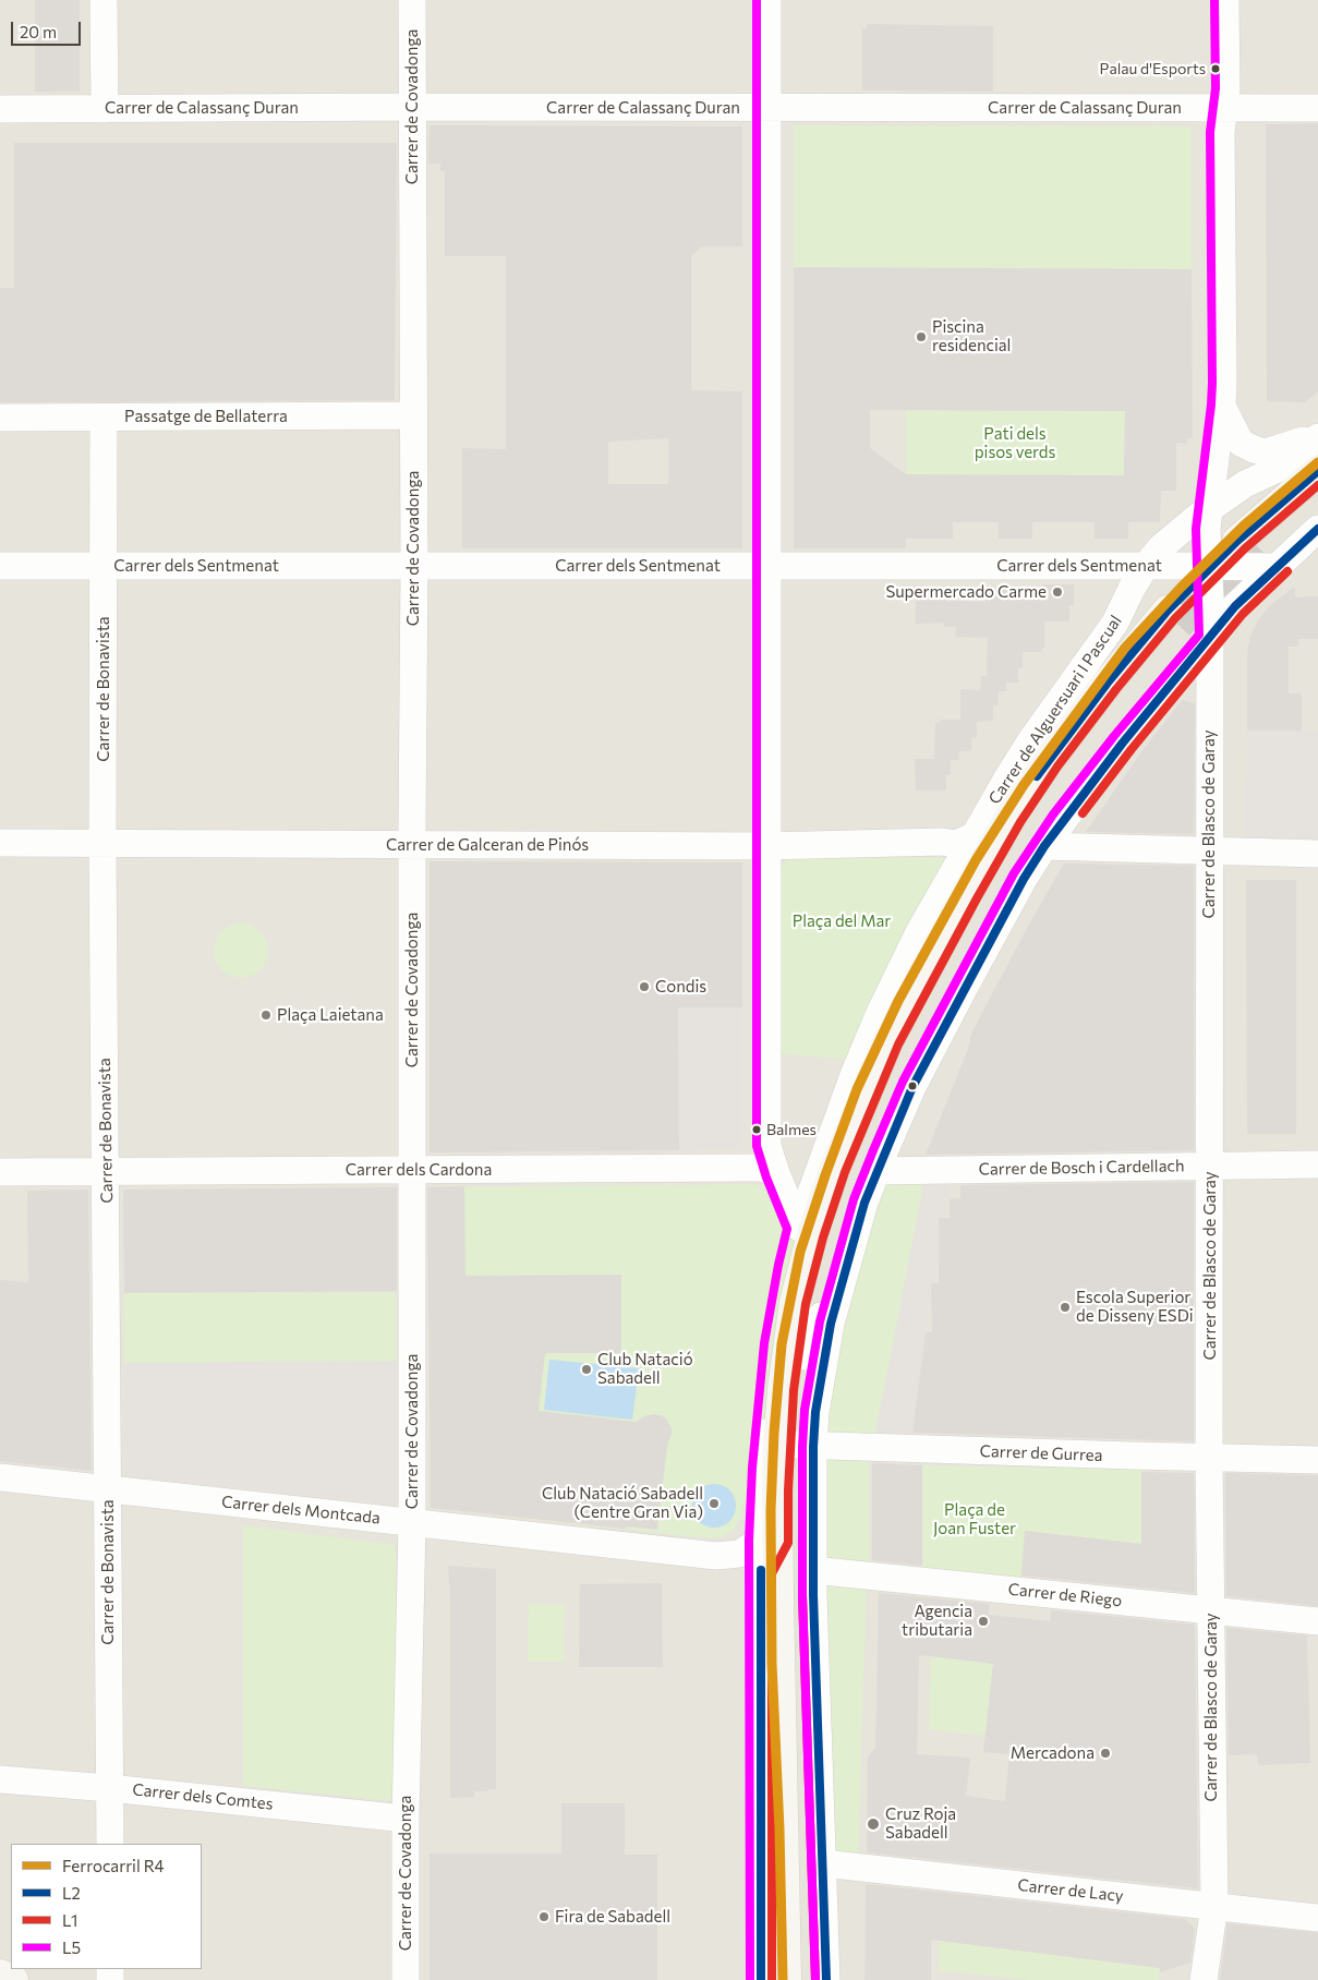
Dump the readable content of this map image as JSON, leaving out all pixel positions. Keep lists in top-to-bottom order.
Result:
{
  "streets": {
    "street": [
      "Carrer de Covadonga",
      "Carrer de Calassanç Duran",
      "Passatge de Bellaterra",
      "Carrer dels Sentmenat",
      "Carrer de Bonavista",
      "Carrer de Alguersuari I Pascual",
      "Carrer de Blasco de Garay",
      "Carrer de Galceran de Pinós",
      "Carrer de Bosch i Cardellach",
      "Carrer dels Cardona",
      "Carrer de Gurrea",
      "Carrer dels Montcada",
      "Carrer de Riego",
      "Carrer dels Comtes",
      "Carrer de Lacy"
    ]
  },
  "crossings": [
    ["Carrer de Covadonga", "Carrer de Calassanç Duran"],
    ["Carrer de Covadonga", "Passatge de Bellaterra"],
    ["Carrer de Covadonga", "Carrer dels Sentmenat"],
    ["Carrer de Covadonga", "Carrer de Galceran de Pinós"],
    ["Carrer de Covadonga", "Carrer dels Cardona"],
    ["Carrer de Covadonga", "Carrer dels Montcada"],
    ["Carrer de Covadonga", "Carrer dels Comtes"],
    ["Carrer de Calassanç Duran", "Carrer de Blasco de Garay"],
    ["Passatge de Bellaterra", "Carrer de Bonavista"],
    ["Carrer dels Sentmenat", "Carrer de Bonavista"],
    ["Carrer dels Sentmenat", "Carrer de Alguersuari I Pascual"],
    ["Carrer dels Sentmenat", "Carrer de Blasco de Garay"],
    ["Carrer de Bonavista", "Carrer de Galceran de Pinós"],
    ["Carrer de Bonavista", "Carrer dels Cardona"],
    ["Carrer de Bonavista", "Carrer dels Montcada"],
    ["Carrer de Bonavista", "Carrer dels Comtes"],
    ["Carrer de Alguersuari I Pascual", "Carrer de Blasco de Garay"],
    ["Carrer de Alguersuari I Pascual", "Carrer de Galceran de Pinós"],
    ["Carrer de Alguersuari I Pascual", "Carrer de Gurrea"],
    ["Carrer de Blasco de Garay", "Carrer de Bosch i Cardellach"],
    ["Carrer de Blasco de Garay", "Carrer de Gurrea"],
    ["Carrer de Blasco de Garay", "Carrer de Riego"],
    ["Carrer de Blasco de Garay", "Carrer de Lacy"]
  ],
  "parks": ["Pati dels pisos verds", "Plaça del Mar", "Plaça de Joan Fuster"],
  "places": [
    "Palau d'Esports",
    "Piscina residencial",
    "Supermercado Carme",
    "Condis",
    "Plaça Laietana",
    "Balmes",
    "Escola Superior de Disseny ESDi",
    "Club Natació Sabadell",
    "Club Natació Sabadell (Centre Gran Via)",
    "Agencia tributaria",
    "Mercadona",
    "Cruz Roja Sabadell",
    "Fira de Sabadell"
  ],
  "lines": [
    "transit line L5",
    "rail line R4",
    "transit line L2",
    "transit line L1"
  ],
  "legend": [
    "Ferrocarril R4",
    "L2",
    "L1",
    "L5"
  ],
  "scale_bar": "20 m"
}
